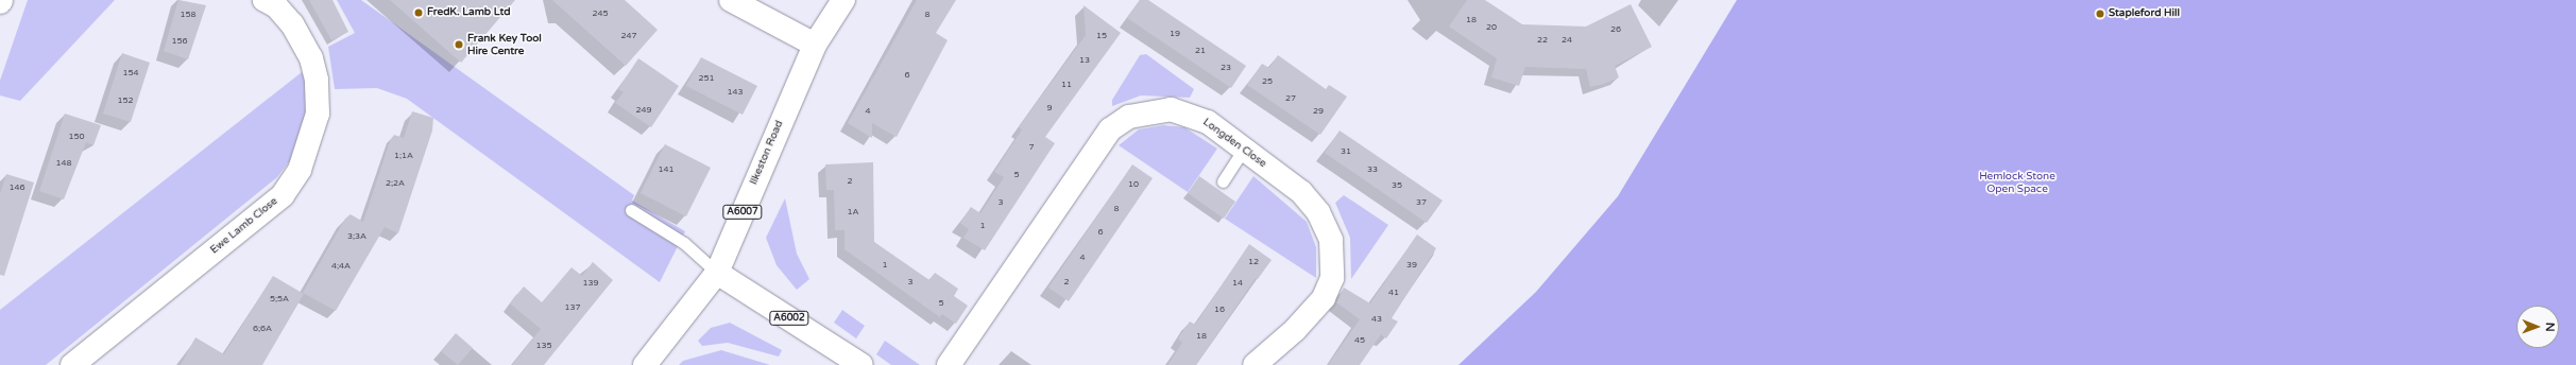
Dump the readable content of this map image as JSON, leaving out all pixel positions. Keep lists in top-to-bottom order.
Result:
{
  "streets": {
    "street": [
      "Longden Close",
      "Ilkeston Road",
      "A6007",
      "Ewe Lamb Close",
      "A6002"
    ]
  },
  "crossings": [
    ["Ilkeston Road", "A6002"]
  ],
  "parks": ["Hemlock Stone Open Space"],
  "places": ["FredK. Lamb Ltd", "Stapleford Hill", "Frank Key Tool Hire Centre"],
  "house_numbers": [
    "245",
    "158",
    "8",
    "18",
    "20",
    "26",
    "19",
    "247",
    "15",
    "22",
    "24",
    "156",
    "21",
    "13",
    "23",
    "154",
    "6",
    "251",
    "25",
    "11",
    "143",
    "27",
    "152",
    "9",
    "249",
    "4",
    "29",
    "150",
    "7",
    "31",
    "1;1A",
    "148",
    "141",
    "33",
    "5",
    "2",
    "2;2A",
    "10",
    "35",
    "146",
    "3",
    "37",
    "8",
    "1A",
    "1",
    "6",
    "3;3A",
    "4",
    "12",
    "1",
    "39",
    "4;4A",
    "3",
    "2",
    "139",
    "14",
    "41",
    "5;5A",
    "5",
    "137",
    "16",
    "43",
    "6;6A",
    "18",
    "45",
    "135"
  ],
  "north": "right"
}
